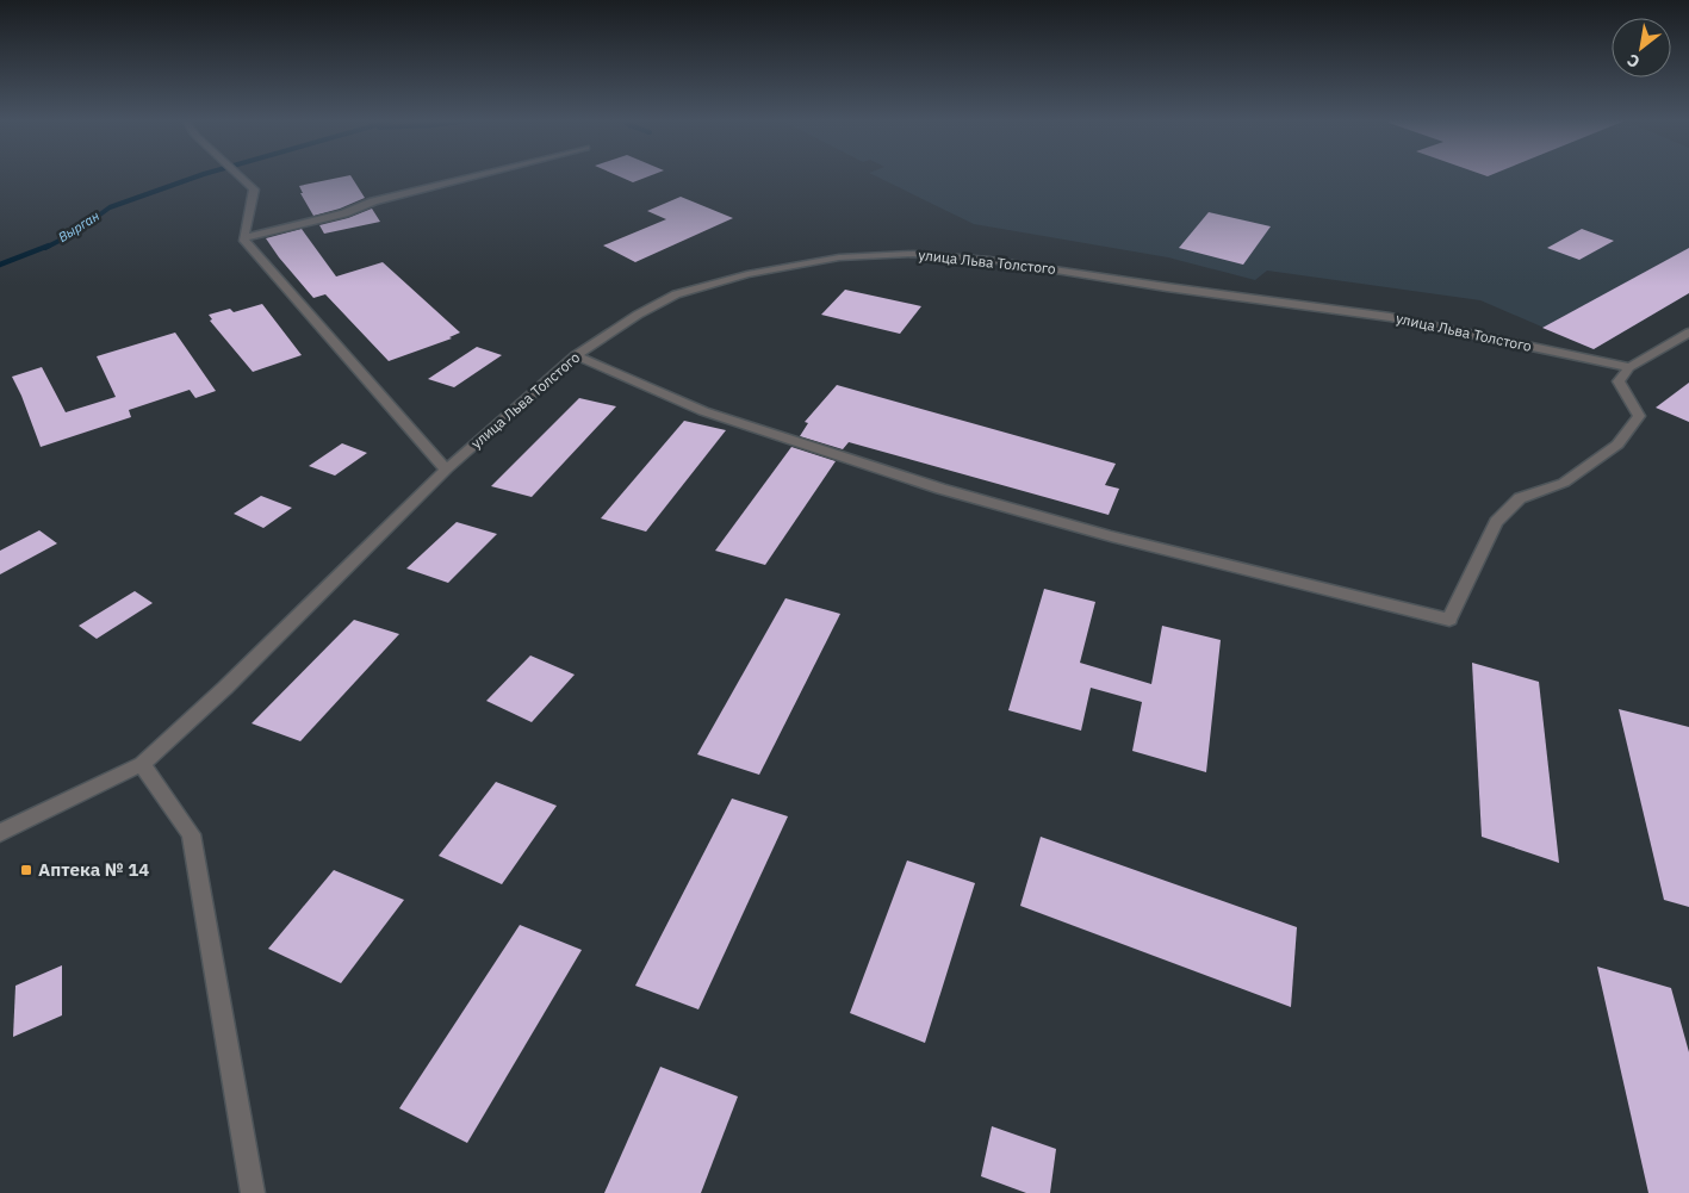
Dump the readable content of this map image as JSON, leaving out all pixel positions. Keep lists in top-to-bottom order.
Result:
{
  "streets": {
    "street": ["улица Льва Толстого"]
  },
  "water": ["Вырган"],
  "places": {
    "transit": ["Аптека № 14"]
  },
  "north": "bottom left"
}
